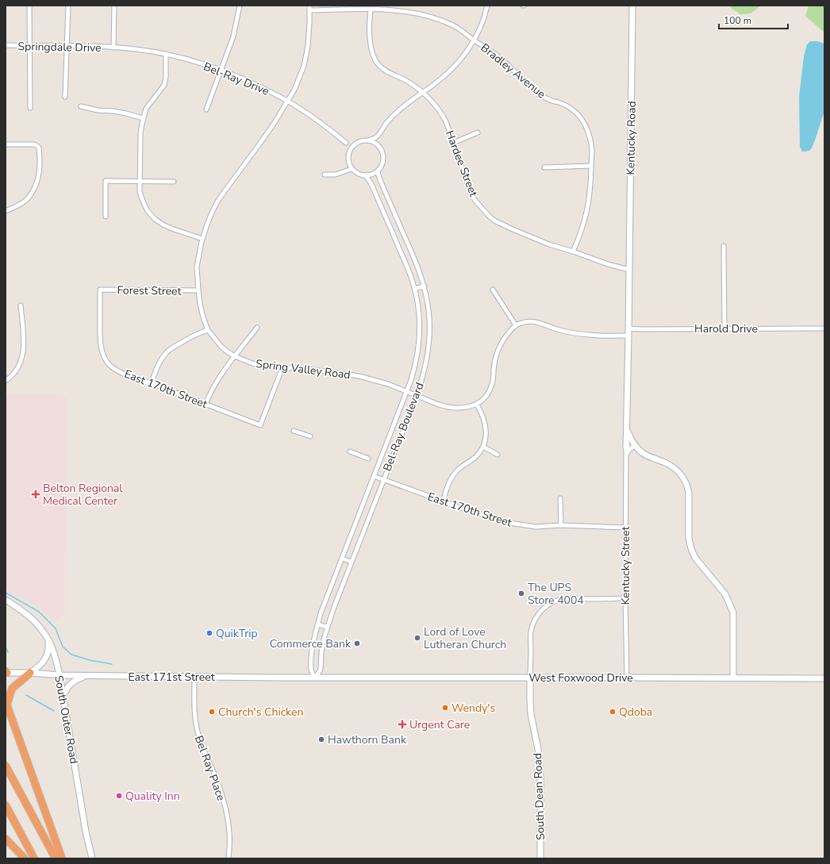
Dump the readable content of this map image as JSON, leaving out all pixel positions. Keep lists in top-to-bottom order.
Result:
{
  "streets": {
    "street": [
      "Springdale Drive",
      "Bradley Avenue",
      "Bel-Ray Drive",
      "Kentucky Road",
      "Hardee Street",
      "Forest Street",
      "Harold Drive",
      "Spring Valley Road",
      "East 170th Street",
      "Bel-Ray Boulevard",
      "Kentucky Street",
      "East 171st Street",
      "West Foxwood Drive",
      "South Outer Road",
      "Bel Ray Place",
      "South Dean Road"
    ]
  },
  "crossings": [
    ["Springdale Drive", "Bel-Ray Drive"],
    ["Bradley Avenue", "Hardee Street"],
    ["Bradley Avenue", "Spring Valley Road"],
    ["Bel-Ray Drive", "Spring Valley Road"],
    ["Kentucky Road", "Hardee Street"],
    ["Forest Street", "Spring Valley Road"],
    ["Forest Street", "East 170th Street"],
    ["Spring Valley Road", "East 170th Street"],
    ["Spring Valley Road", "Bel-Ray Boulevard"],
    ["East 170th Street", "Bel-Ray Boulevard"],
    ["East 170th Street", "Kentucky Street"],
    ["Bel-Ray Boulevard", "East 171st Street"],
    ["Kentucky Street", "West Foxwood Drive"],
    ["East 171st Street", "West Foxwood Drive"],
    ["East 171st Street", "South Outer Road"],
    ["East 171st Street", "Bel Ray Place"],
    ["West Foxwood Drive", "South Dean Road"]
  ],
  "places": {
    "health": ["Belton Regional Medical Center", "Urgent Care"],
    "other": [
      "The UPS Store 4004",
      "QuikTrip",
      "Lord of Love Lutheran Church",
      "Commerce Bank",
      "Wendy's",
      "Church's Chicken",
      "Qdoba",
      "Hawthorn Bank",
      "Quality Inn"
    ]
  },
  "scale_bar": "100 m"
}
